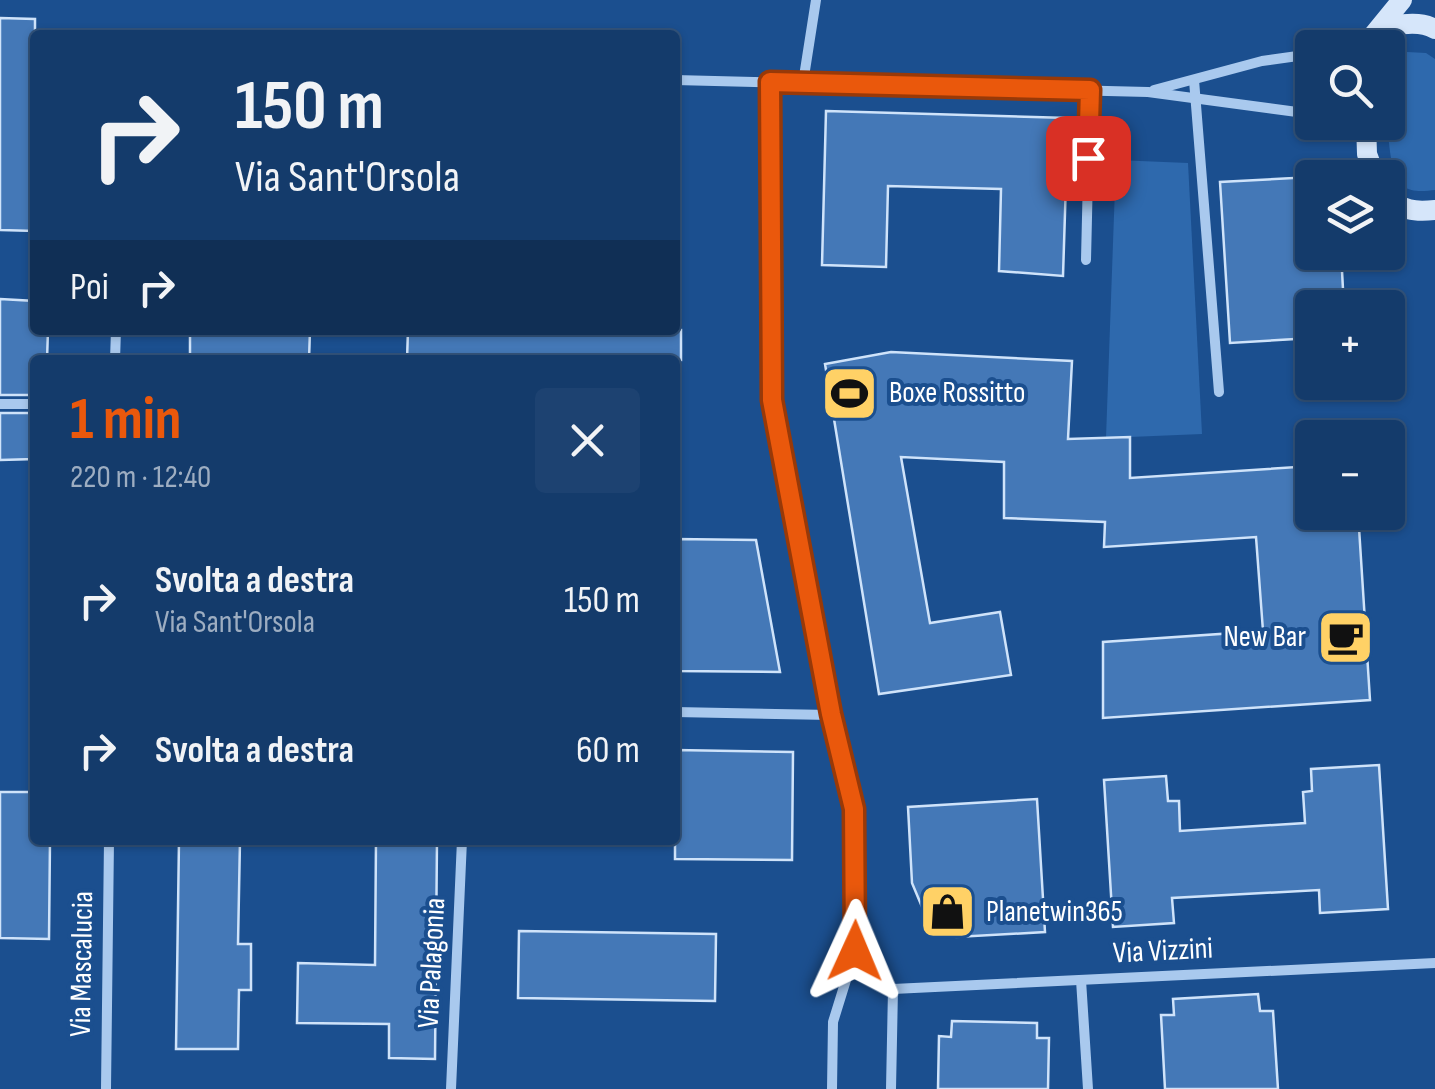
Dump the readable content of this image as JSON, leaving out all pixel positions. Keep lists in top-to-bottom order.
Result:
{
  "streets": {
    "street": ["Via Vizzini", "Via Palagonia", "Via Mascalucia"]
  },
  "places": {
    "sports": ["Boxe Rossitto"],
    "cafe": ["New Bar"],
    "shop": ["Planetwin365"]
  },
  "page": {
    "map_buttons": ["+", "−"],
    "turn": ["150 m", "Via Sant'Orsola"],
    "then": "Poi",
    "heading": ["1 min", "220 m · 12:40"],
    "list": [
      {
        "name": "Svolta a destra",
        "note": "Via Sant'Orsola",
        "value": "150 m"
      },
      {
        "name": "Svolta a destra",
        "value": "60 m"
      }
    ]
  }
}
